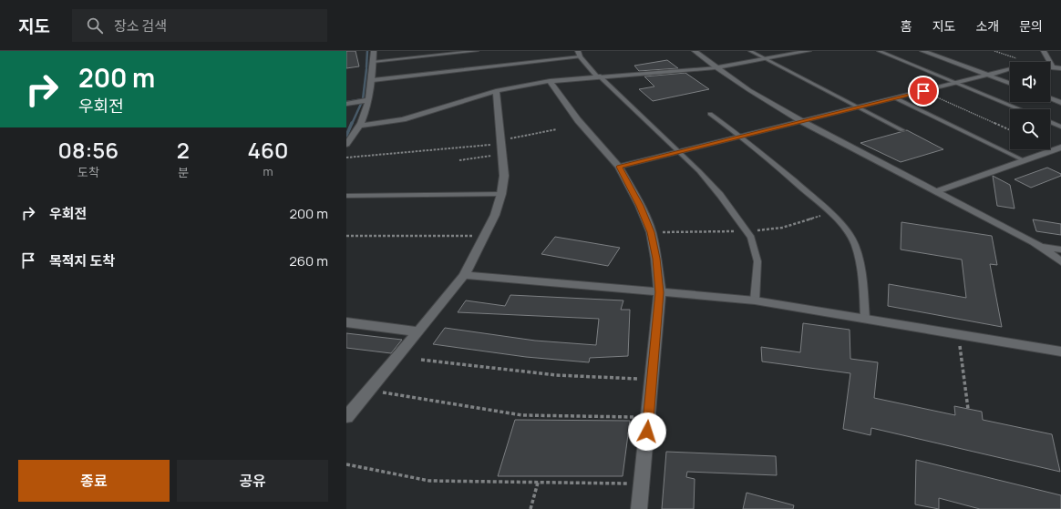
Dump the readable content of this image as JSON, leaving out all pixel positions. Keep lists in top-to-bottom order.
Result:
{
  "page": {
    "header": "지도",
    "search": "장소 검색",
    "nav": [
      "홈",
      "지도",
      "소개",
      "문의"
    ],
    "turn": ["200 m", "우회전"],
    "eta": [
      "08:56",
      "도착",
      "2",
      "분",
      "460",
      "m"
    ],
    "list": [
      {
        "name": "우회전",
        "value": "200 m"
      },
      {
        "name": "목적지 도착",
        "value": "260 m"
      }
    ],
    "buttons": ["종료", "공유"]
  }
}
